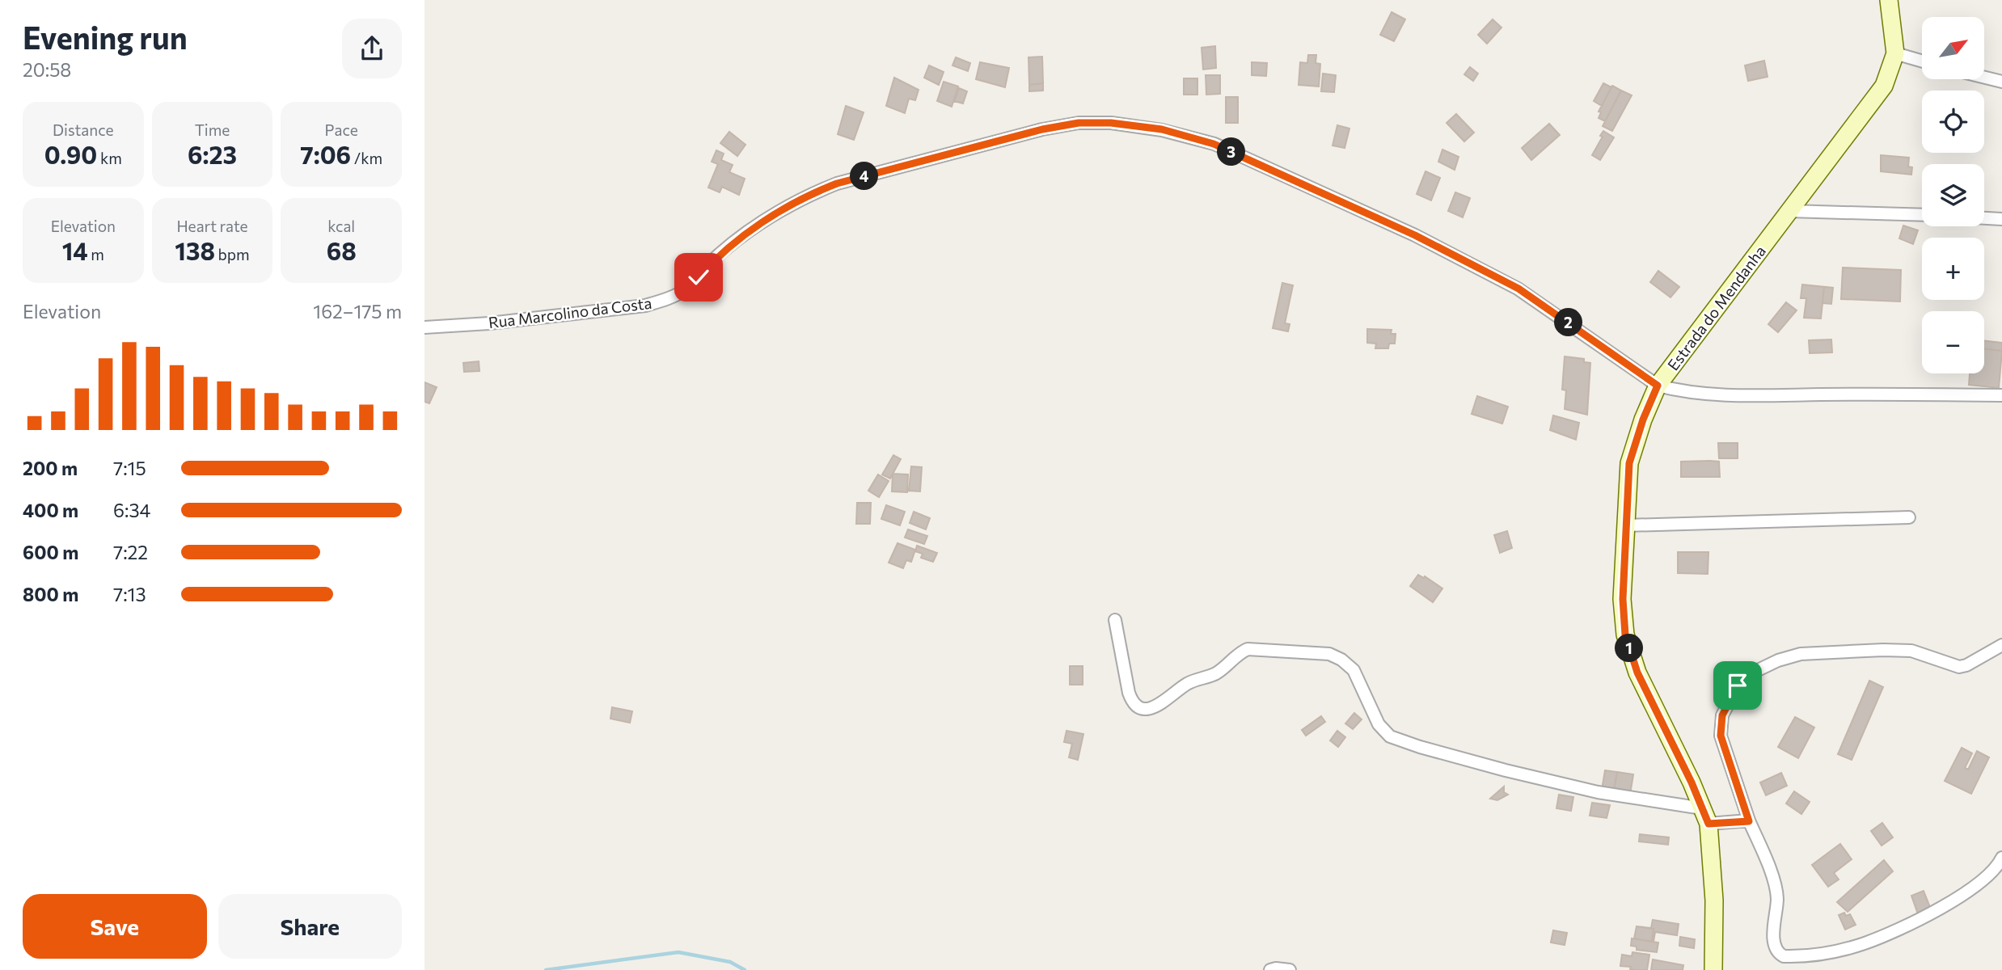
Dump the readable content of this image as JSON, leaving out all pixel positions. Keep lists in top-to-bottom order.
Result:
{
  "streets": {
    "main road": ["Estrada do Mendanha"],
    "street": ["Rua Marcolino da Costa"]
  },
  "crossings": [
    ["Estrada do Mendanha", "Rua Marcolino da Costa"]
  ],
  "north": "top right",
  "page": {
    "heading": ["Evening run", "20:58"],
    "map_buttons": ["+", "−"],
    "stats": [
      ["Distance", "0.90 km"],
      ["Time", "6:23"],
      ["Pace", "7:06 /km"],
      ["Elevation", "14 m"],
      ["Heart rate", "138 bpm"],
      ["kcal", "68"]
    ],
    "pins": [
      "3",
      "4",
      "2",
      "1"
    ],
    "chart": ["Elevation", "162–175 m"],
    "list": [
      {
        "name": "200 m",
        "note": "7:15"
      },
      {
        "name": "400 m",
        "note": "6:34"
      },
      {
        "name": "600 m",
        "note": "7:22"
      },
      {
        "name": "800 m",
        "note": "7:13"
      }
    ],
    "buttons": ["Save", "Share"]
  }
}
